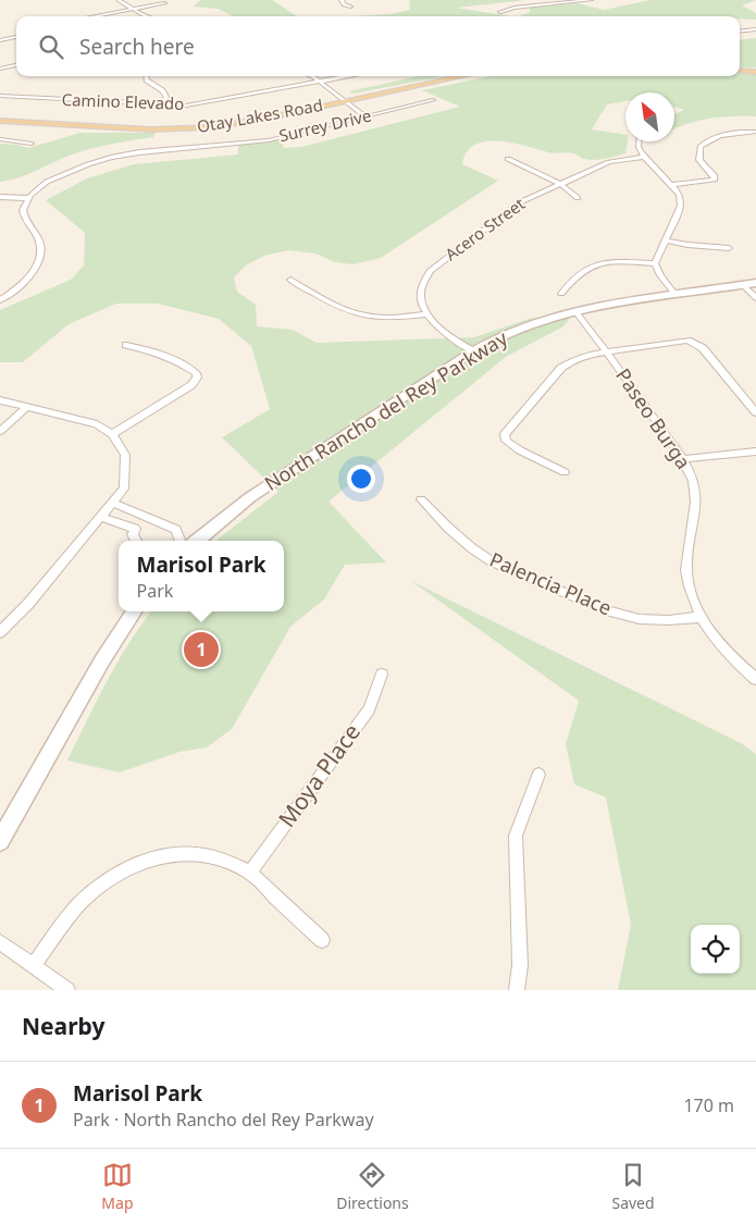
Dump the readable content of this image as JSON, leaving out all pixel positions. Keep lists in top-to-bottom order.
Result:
{
  "streets": {
    "main road": ["Otay Lakes Road"],
    "street": [
      "Camino Elevado",
      "Surrey Drive",
      "Acero Street",
      "North Rancho del Rey Parkway",
      "Paseo Burga",
      "Palencia Place",
      "Moya Place"
    ]
  },
  "crossings": [
    ["North Rancho del Rey Parkway", "Paseo Burga"],
    ["Paseo Burga", "Palencia Place"]
  ],
  "north": "top left",
  "page": {
    "search": "Search here",
    "popup": ["Marisol Park", "Park"],
    "pins": "1",
    "heading": "Nearby",
    "list": [
      {
        "mark": "1",
        "name": "Marisol Park",
        "note": "Park · North Rancho del Rey Parkway",
        "value": "170 m"
      }
    ],
    "nav": ["Map", "Directions", "Saved"]
  }
}
